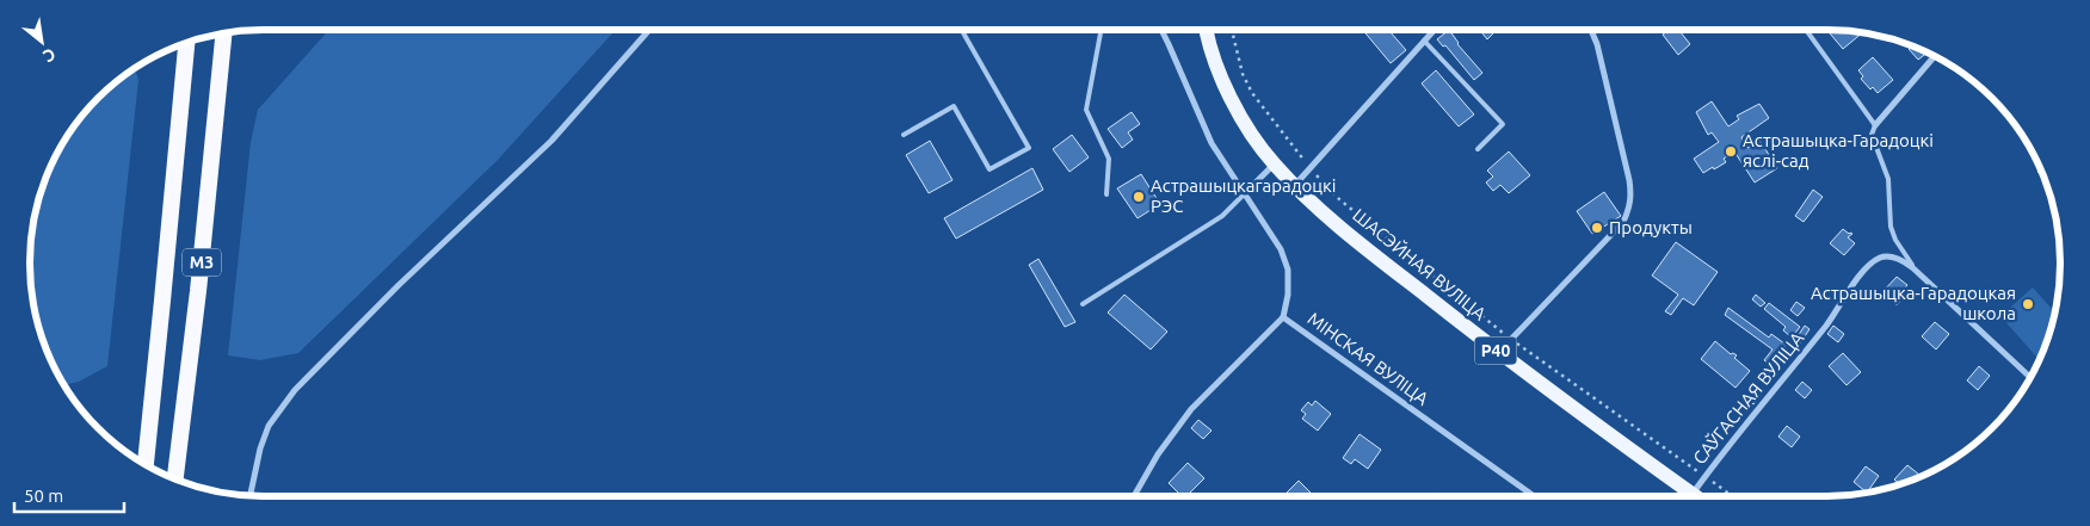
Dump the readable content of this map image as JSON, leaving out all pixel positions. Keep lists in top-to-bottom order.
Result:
{
  "streets": {
    "highway": ["М3"],
    "main road": ["ШАСЭЙНАЯ ВУЛІЦА", "Р40"],
    "street": ["МІНСКАЯ ВУЛІЦА", "САЎГАСНАЯ ВУЛІЦА"]
  },
  "crossings": [
    ["ШАСЭЙНАЯ ВУЛІЦА", "САЎГАСНАЯ ВУЛІЦА"]
  ],
  "places": [
    "Астрашыцка-Гарадоцкі яслі-сад",
    "Астрашыцкагарадоцкі РЭС",
    "Продукты",
    "Астрашыцка-Гарадоцкая школа"
  ],
  "scale_bar": "50 m",
  "north": "bottom right"
}
